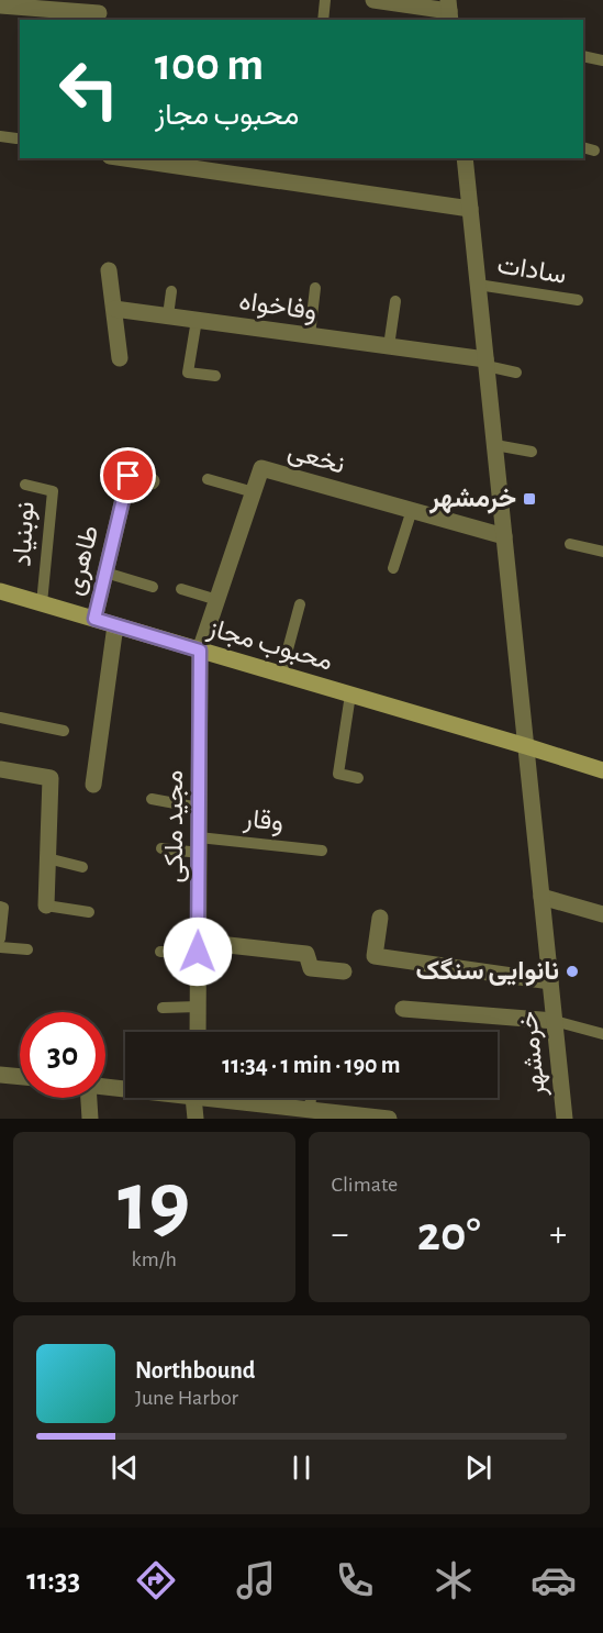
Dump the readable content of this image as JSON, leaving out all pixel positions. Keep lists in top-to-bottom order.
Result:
{
  "streets": {
    "main road": ["محبوب مجاز"],
    "street": [
      "وفاخواه",
      "نخعی",
      "طاهری",
      "مجید ملکی",
      "خرمشهر"
    ],
    "lane": ["سادات", "نوبنیاد", "وقار"]
  },
  "crossings": [
    ["سادات", "خرمشهر"],
    ["وفاخواه", "خرمشهر"],
    ["نخعی", "محبوب مجاز"],
    ["نخعی", "مجید ملکی"],
    ["نخعی", "خرمشهر"],
    ["نوبنیاد", "محبوب مجاز"],
    ["طاهری", "محبوب مجاز"],
    ["محبوب مجاز", "مجید ملکی"],
    ["محبوب مجاز", "خرمشهر"],
    ["وقار", "مجید ملکی"]
  ],
  "places": {
    "transit": ["خرمشهر"],
    "other": ["نانوایی سنگک"]
  },
  "page": {
    "turn": ["100 m", "محبوب مجاز"],
    "limit": "30",
    "trip": "11:34 · 1 min · 190 m",
    "tile": [
      ["19", "km/h"],
      "Climate"
    ],
    "heat": ["−", "20°", "+"],
    "song": ["Northbound", "June Harbor"],
    "tabs": "11:33"
  }
}
